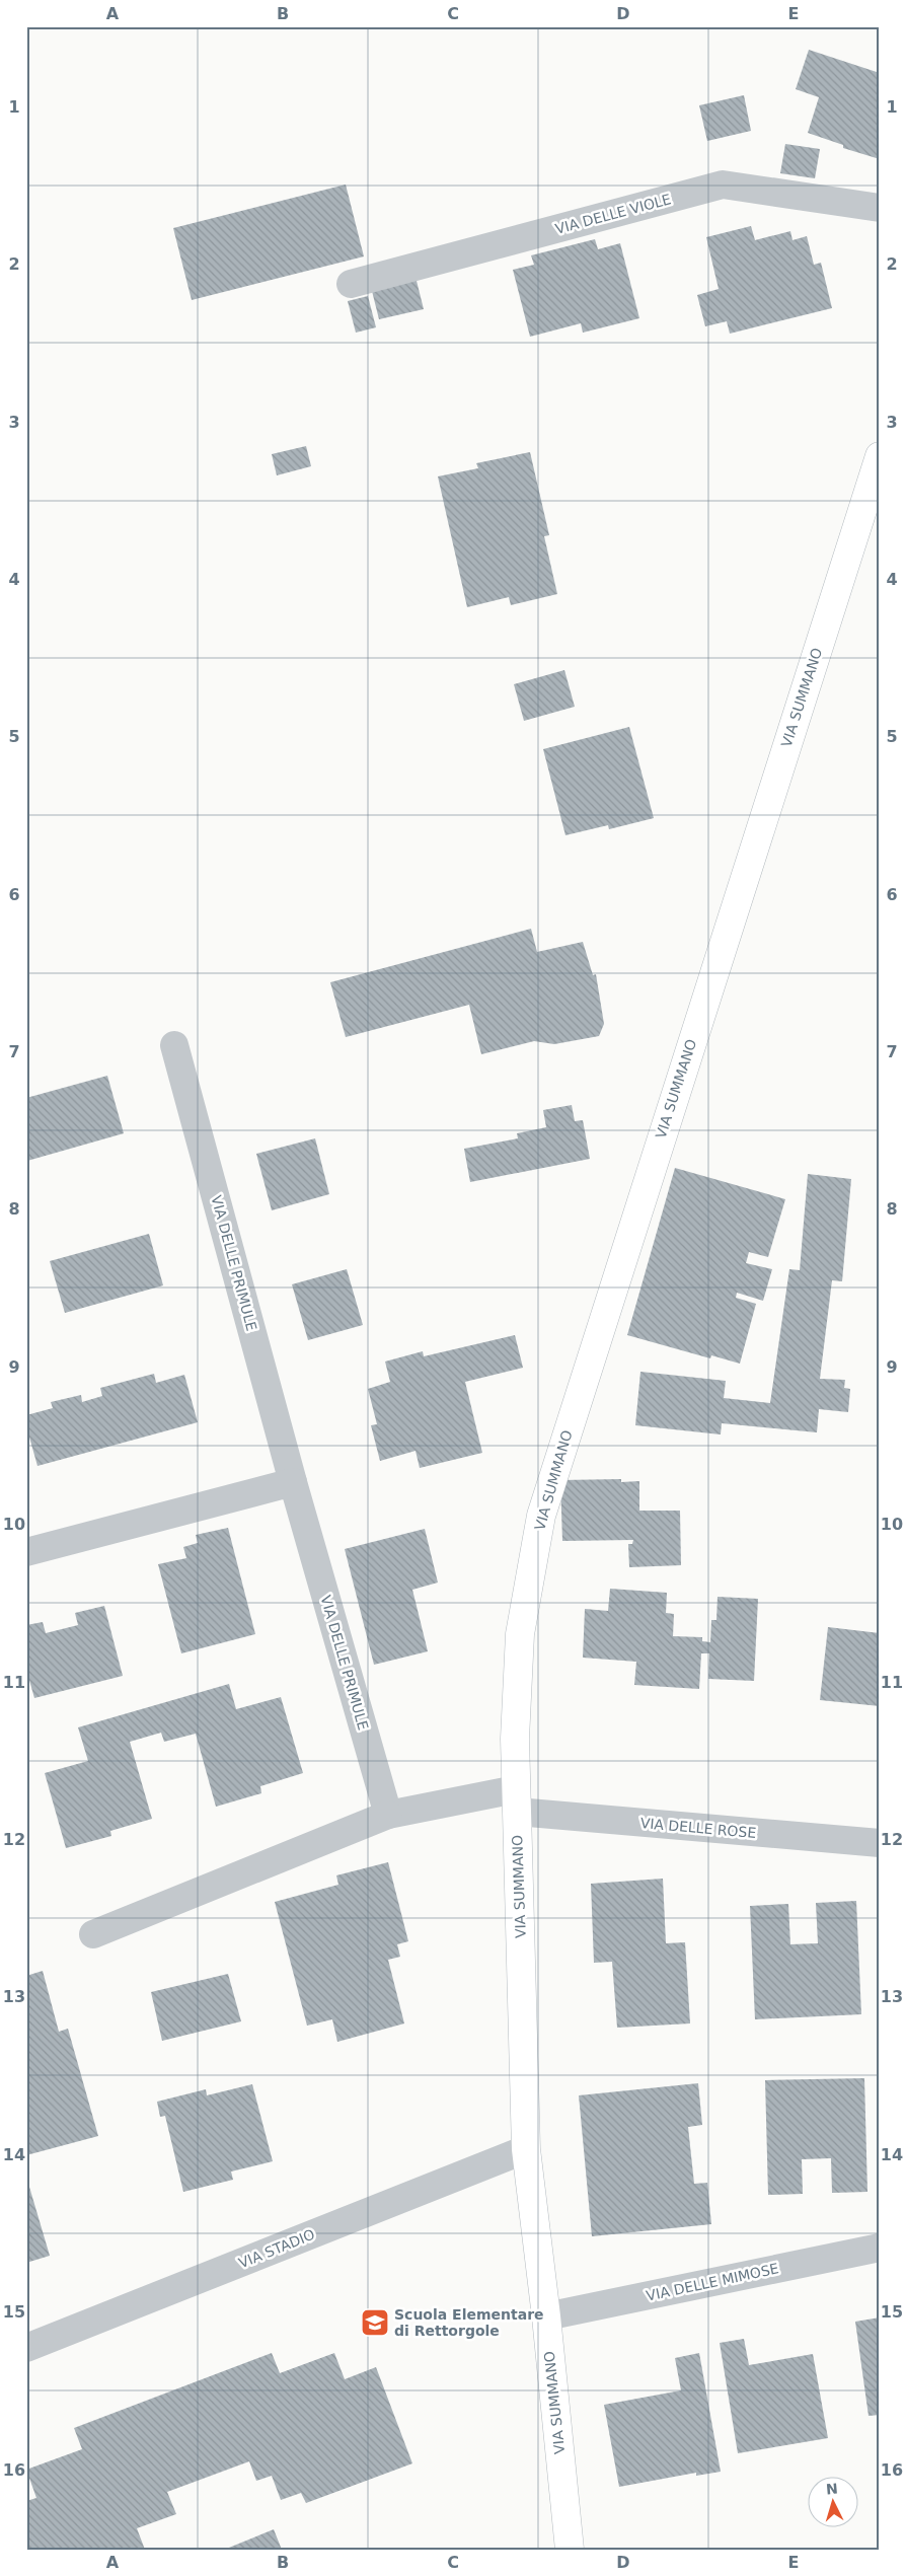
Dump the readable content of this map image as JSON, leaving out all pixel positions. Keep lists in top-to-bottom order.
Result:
{
  "streets": {
    "main road": ["VIA SUMMANO"],
    "street": [
      "VIA DELLE VIOLE",
      "VIA DELLE PRIMULE",
      "VIA DELLE ROSE",
      "VIA STADIO",
      "VIA DELLE MIMOSE"
    ]
  },
  "crossings": [
    ["VIA SUMMANO", "VIA DELLE ROSE"],
    ["VIA SUMMANO", "VIA STADIO"],
    ["VIA SUMMANO", "VIA DELLE MIMOSE"]
  ],
  "places": {
    "school or university": ["Scuola Elementare di Rettorgole"]
  },
  "north": "top",
  "grid": {
    "columns": [
      "A",
      "B",
      "C",
      "D",
      "E"
    ],
    "rows": [
      "1",
      "2",
      "3",
      "4",
      "5",
      "6",
      "7",
      "8",
      "9",
      "10",
      "11",
      "12",
      "13",
      "14",
      "15",
      "16"
    ]
  }
}
